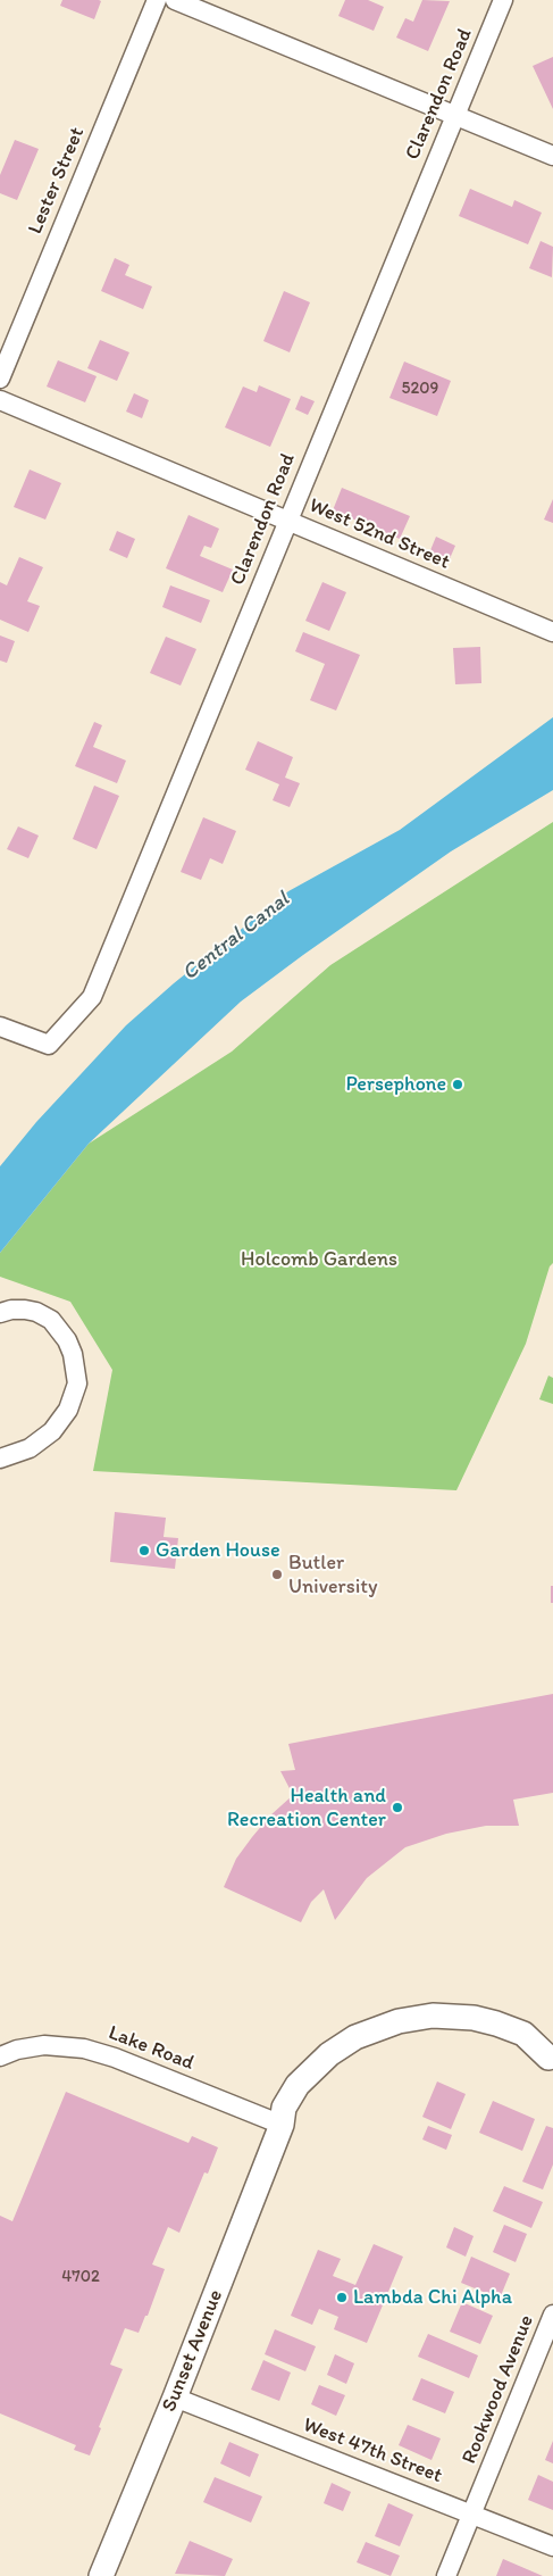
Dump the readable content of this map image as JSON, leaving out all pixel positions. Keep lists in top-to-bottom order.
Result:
{
  "streets": {
    "street": [
      "Clarendon Road",
      "Lester Street",
      "West 52nd Street",
      "Lake Road",
      "Sunset Avenue",
      "Rookwood Avenue",
      "West 47th Street"
    ]
  },
  "crossings": [
    ["Clarendon Road", "West 52nd Street"],
    ["Lake Road", "Sunset Avenue"],
    ["Sunset Avenue", "West 47th Street"],
    ["Rookwood Avenue", "West 47th Street"]
  ],
  "water": ["Central Canal"],
  "parks": ["Holcomb Gardens"],
  "places": [
    "Persephone",
    "Garden House",
    "Butler University",
    "Health and Recreation Center",
    "Lambda Chi Alpha"
  ],
  "house_numbers": ["5209", "4702"]
}
